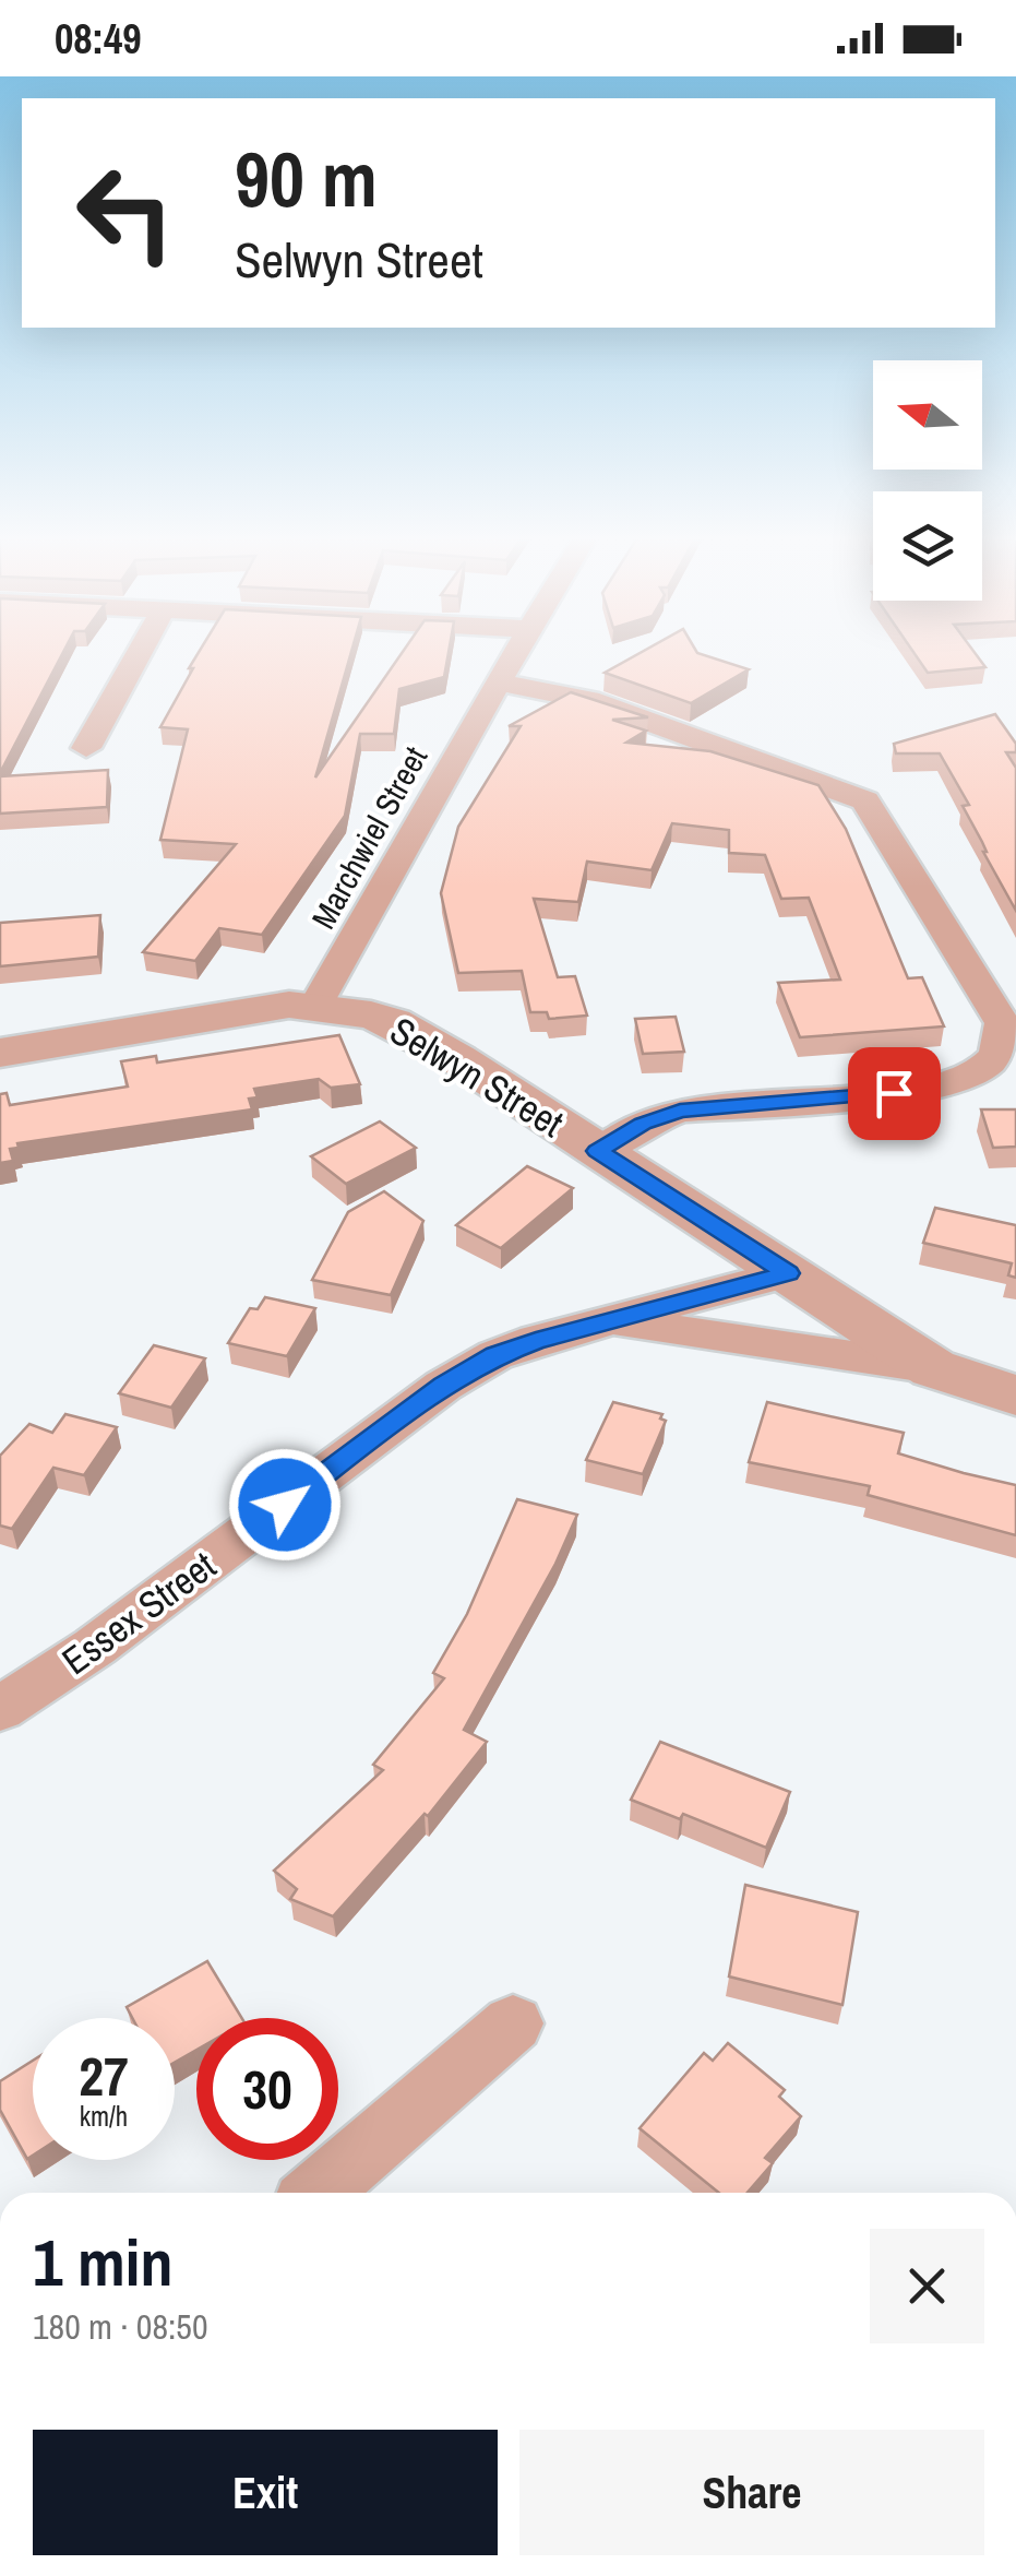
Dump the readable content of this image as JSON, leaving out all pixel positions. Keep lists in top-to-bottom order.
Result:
{
  "streets": {
    "street": ["Marchwiel Street", "Selwyn Street", "Essex Street"]
  },
  "crossings": [
    ["Marchwiel Street", "Selwyn Street"],
    ["Selwyn Street", "Essex Street"]
  ],
  "north": "left",
  "page": {
    "status": "08:49",
    "turn": ["90 m", "Selwyn Street"],
    "speed": "27 km/h",
    "limit": "30",
    "heading": ["1 min", "180 m · 08:50"],
    "buttons": ["Exit", "Share"]
  }
}
